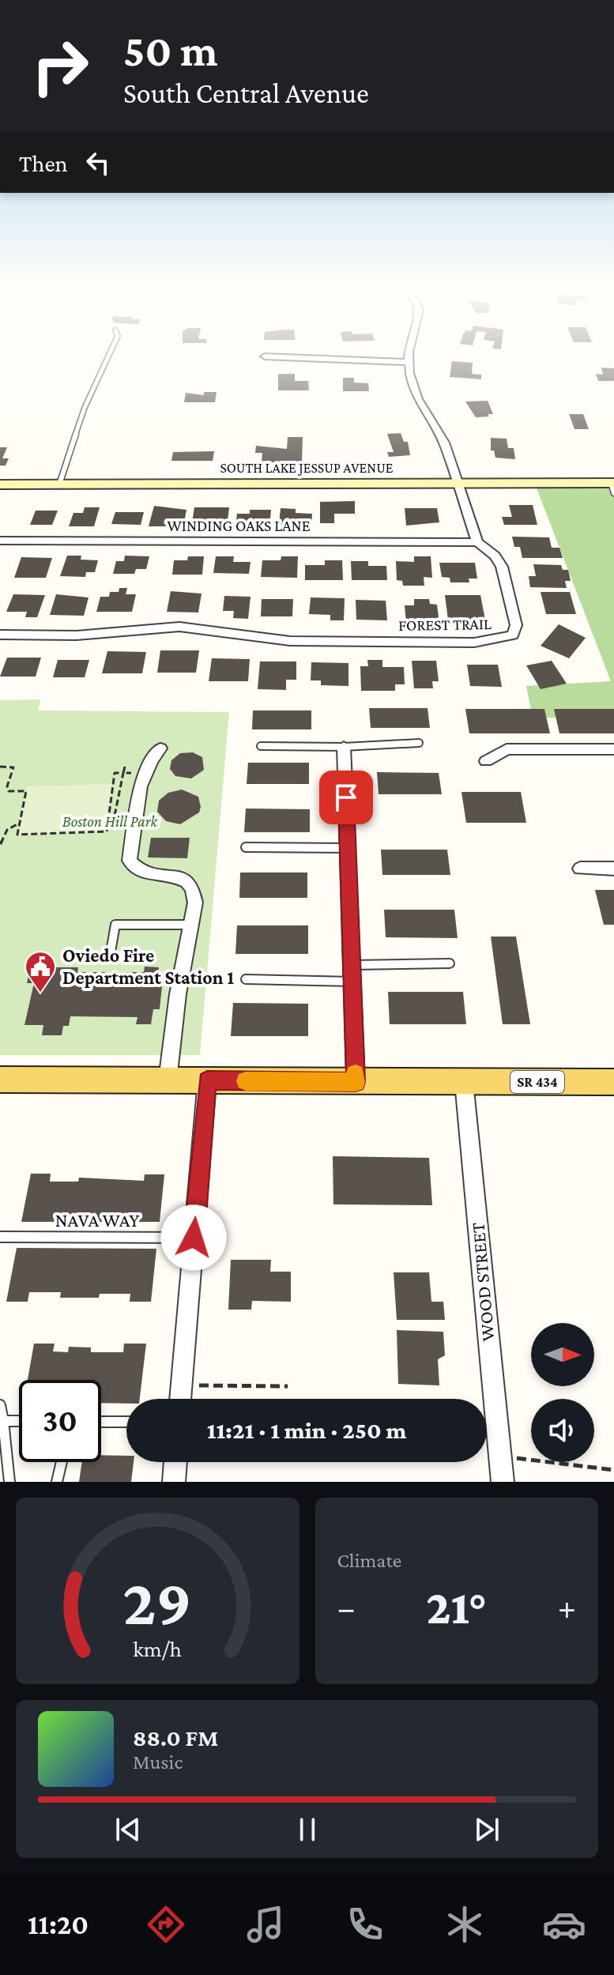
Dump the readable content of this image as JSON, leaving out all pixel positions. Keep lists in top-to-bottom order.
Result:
{
  "streets": {
    "main road": ["SR 434"],
    "street": [
      "SOUTH LAKE JESSUP AVENUE",
      "WINDING OAKS LANE",
      "FOREST TRAIL",
      "WOOD STREET"
    ],
    "lane": ["NAVA WAY"]
  },
  "crossings": [
    ["SOUTH LAKE JESSUP AVENUE", "FOREST TRAIL"],
    ["WINDING OAKS LANE", "FOREST TRAIL"],
    ["SR 434", "WOOD STREET"]
  ],
  "parks": ["Boston Hill Park"],
  "places": {
    "public building": ["Oviedo Fire Department Station 1"]
  },
  "north": "right",
  "page": {
    "turn": ["50 m", "South Central Avenue"],
    "then": "Then",
    "limit": "30",
    "trip": "11:21 · 1 min · 250 m",
    "tile": "Climate",
    "heat": ["−", "21°", "+"],
    "song": ["88.0 FM", "Music"],
    "tabs": "11:20",
    "gauge": ["29", "km/h"]
  }
}
